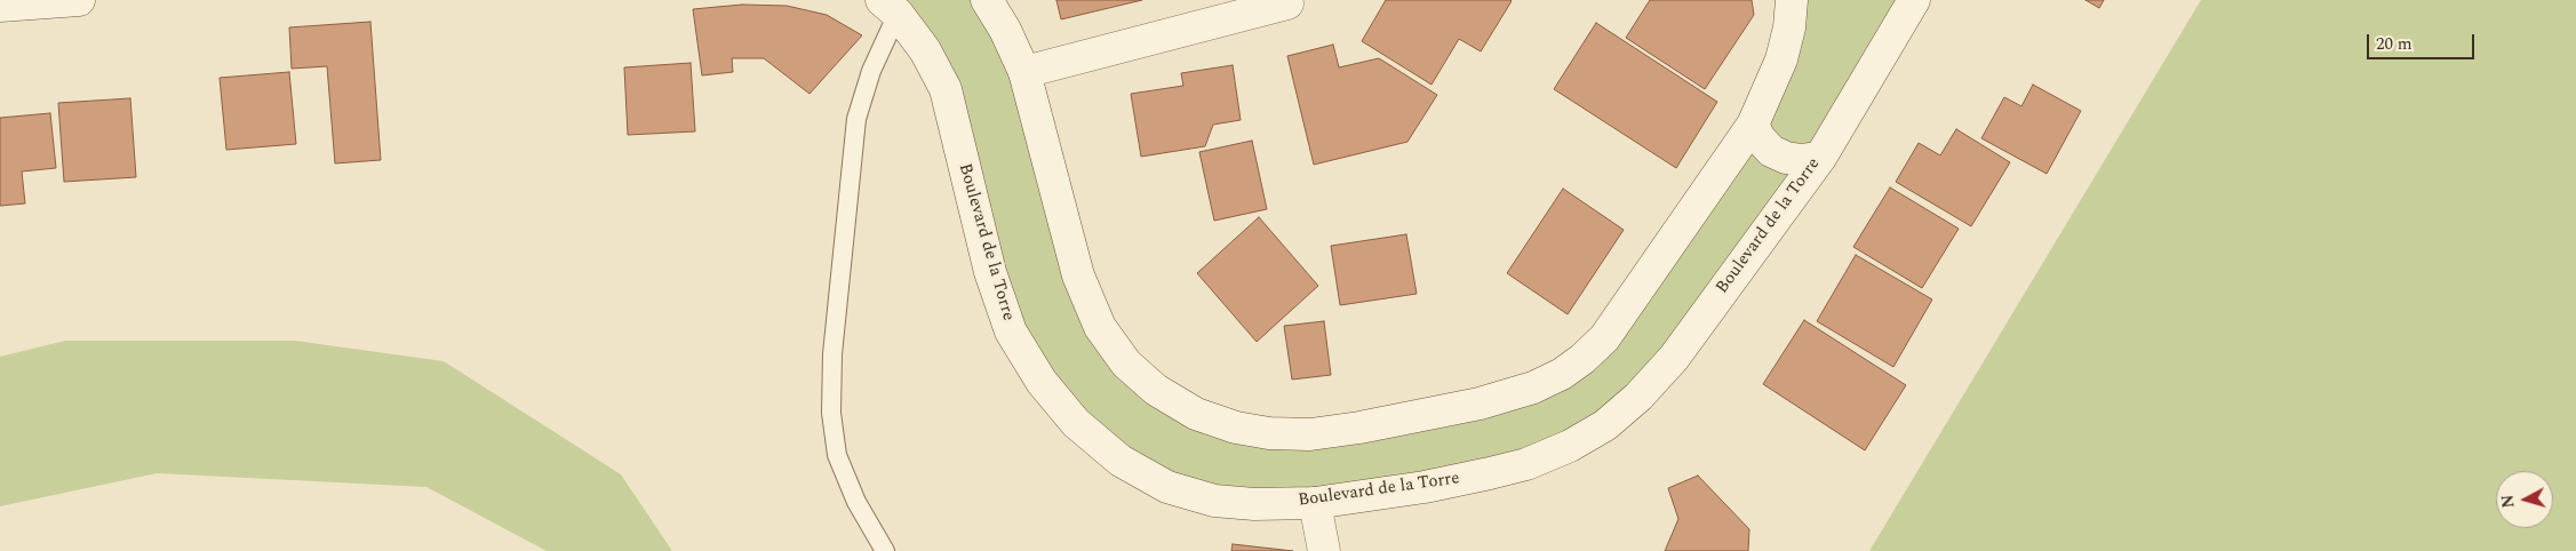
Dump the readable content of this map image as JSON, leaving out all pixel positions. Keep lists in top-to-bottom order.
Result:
{
  "streets": {
    "street": ["Boulevard de la Torre"]
  },
  "scale_bar": "20 m",
  "north": "left"
}
